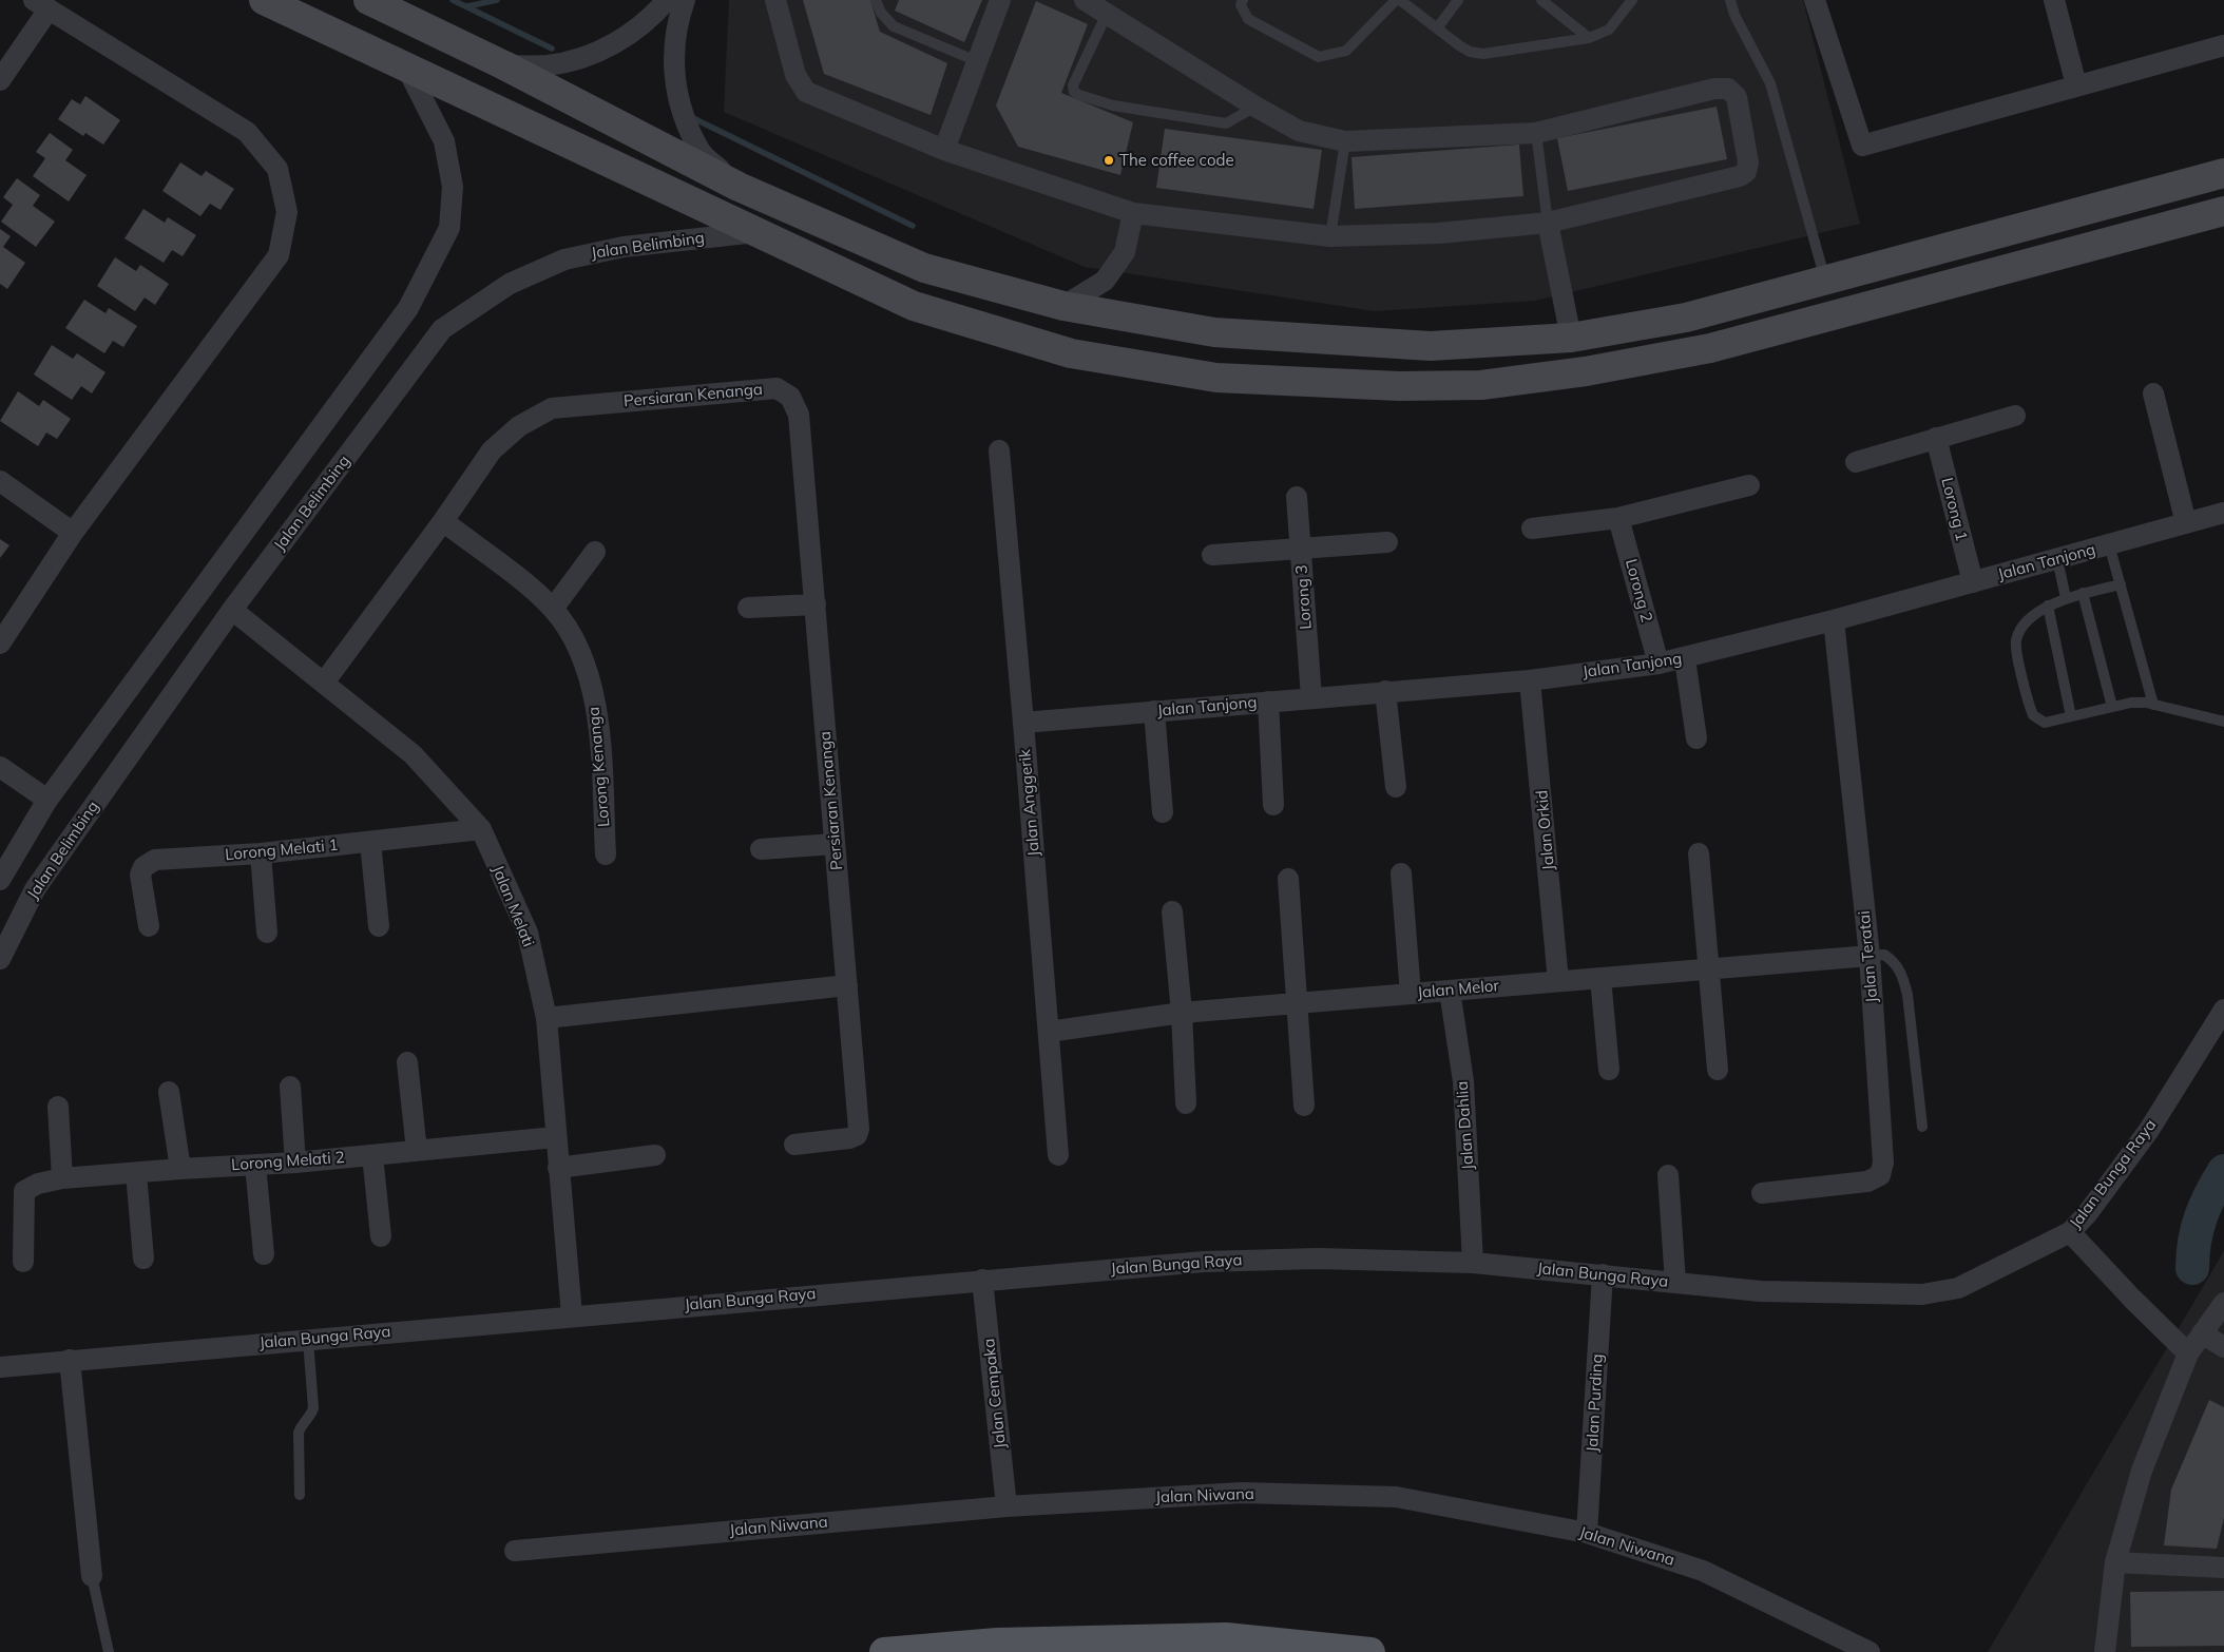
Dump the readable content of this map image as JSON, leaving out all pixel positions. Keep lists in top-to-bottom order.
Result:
{
  "streets": {
    "street": [
      "Jalan Belimbing",
      "Persiaran Kenanga",
      "Lorong 1",
      "Jalan Tanjong",
      "Lorong 2",
      "Lorong 3",
      "Lorong Kenanga",
      "Jalan Anggerik",
      "Jalan Orkid",
      "Lorong Melati 1",
      "Jalan Melati",
      "Jalan Teratai",
      "Jalan Melor",
      "Jalan Dahlia",
      "Lorong Melati 2",
      "Jalan Bunga Raya",
      "Jalan Cempaka",
      "Jalan Purding",
      "Jalan Niwana"
    ]
  },
  "crossings": [
    ["Jalan Belimbing", "Jalan Melati"],
    ["Persiaran Kenanga", "Lorong Kenanga"],
    ["Persiaran Kenanga", "Jalan Melati"],
    ["Lorong 1", "Jalan Tanjong"],
    ["Jalan Tanjong", "Lorong 2"],
    ["Jalan Tanjong", "Lorong 3"],
    ["Jalan Tanjong", "Jalan Anggerik"],
    ["Jalan Tanjong", "Jalan Orkid"],
    ["Jalan Tanjong", "Jalan Teratai"],
    ["Jalan Anggerik", "Jalan Melor"],
    ["Jalan Orkid", "Jalan Melor"],
    ["Lorong Melati 1", "Jalan Melati"],
    ["Jalan Melati", "Lorong Melati 2"],
    ["Jalan Melati", "Jalan Bunga Raya"],
    ["Jalan Teratai", "Jalan Melor"],
    ["Jalan Melor", "Jalan Dahlia"],
    ["Jalan Dahlia", "Jalan Bunga Raya"],
    ["Jalan Bunga Raya", "Jalan Cempaka"],
    ["Jalan Bunga Raya", "Jalan Purding"],
    ["Jalan Cempaka", "Jalan Niwana"],
    ["Jalan Purding", "Jalan Niwana"]
  ],
  "places": ["The coffee code"]
}
